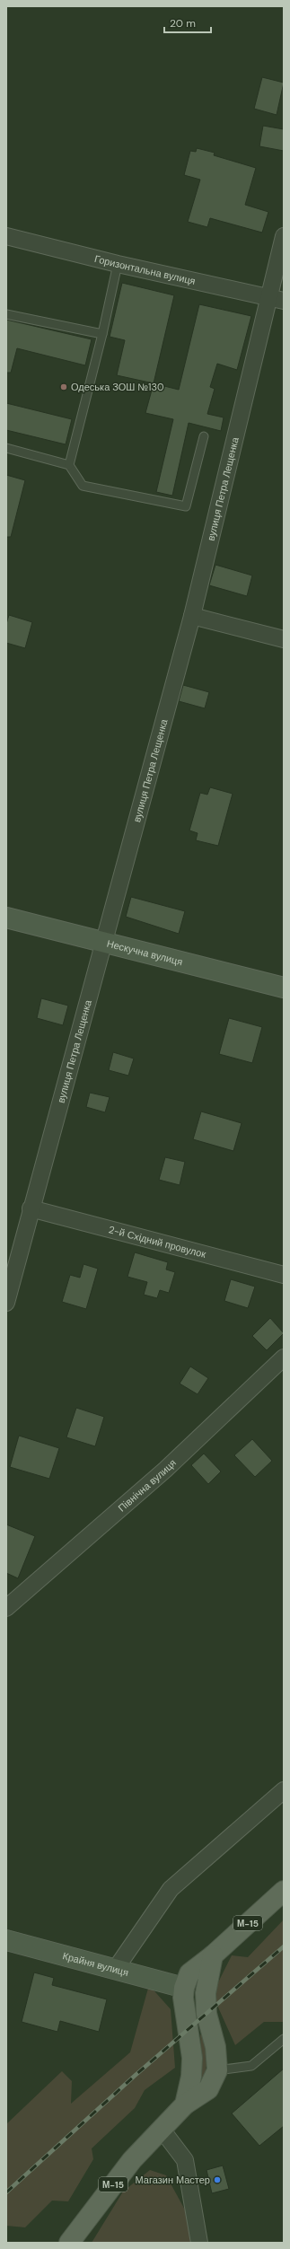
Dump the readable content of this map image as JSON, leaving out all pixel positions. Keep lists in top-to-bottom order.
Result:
{
  "streets": {
    "main road": ["М-15"],
    "street": [
      "Горизонтальна вулиця",
      "вулиця Петра Лещенка",
      "Нескучна вулиця",
      "2-й Східний провулок",
      "Північна вулиця",
      "Крайня вулиця"
    ]
  },
  "crossings": [
    ["Горизонтальна вулиця", "вулиця Петра Лещенка"],
    ["вулиця Петра Лещенка", "Нескучна вулиця"],
    ["вулиця Петра Лещенка", "2-й Східний провулок"],
    ["М-15", "Крайня вулиця"]
  ],
  "places": ["Одеська ЗОШ №130", "Магазин Мастер"],
  "scale_bar": "20 m"
}
